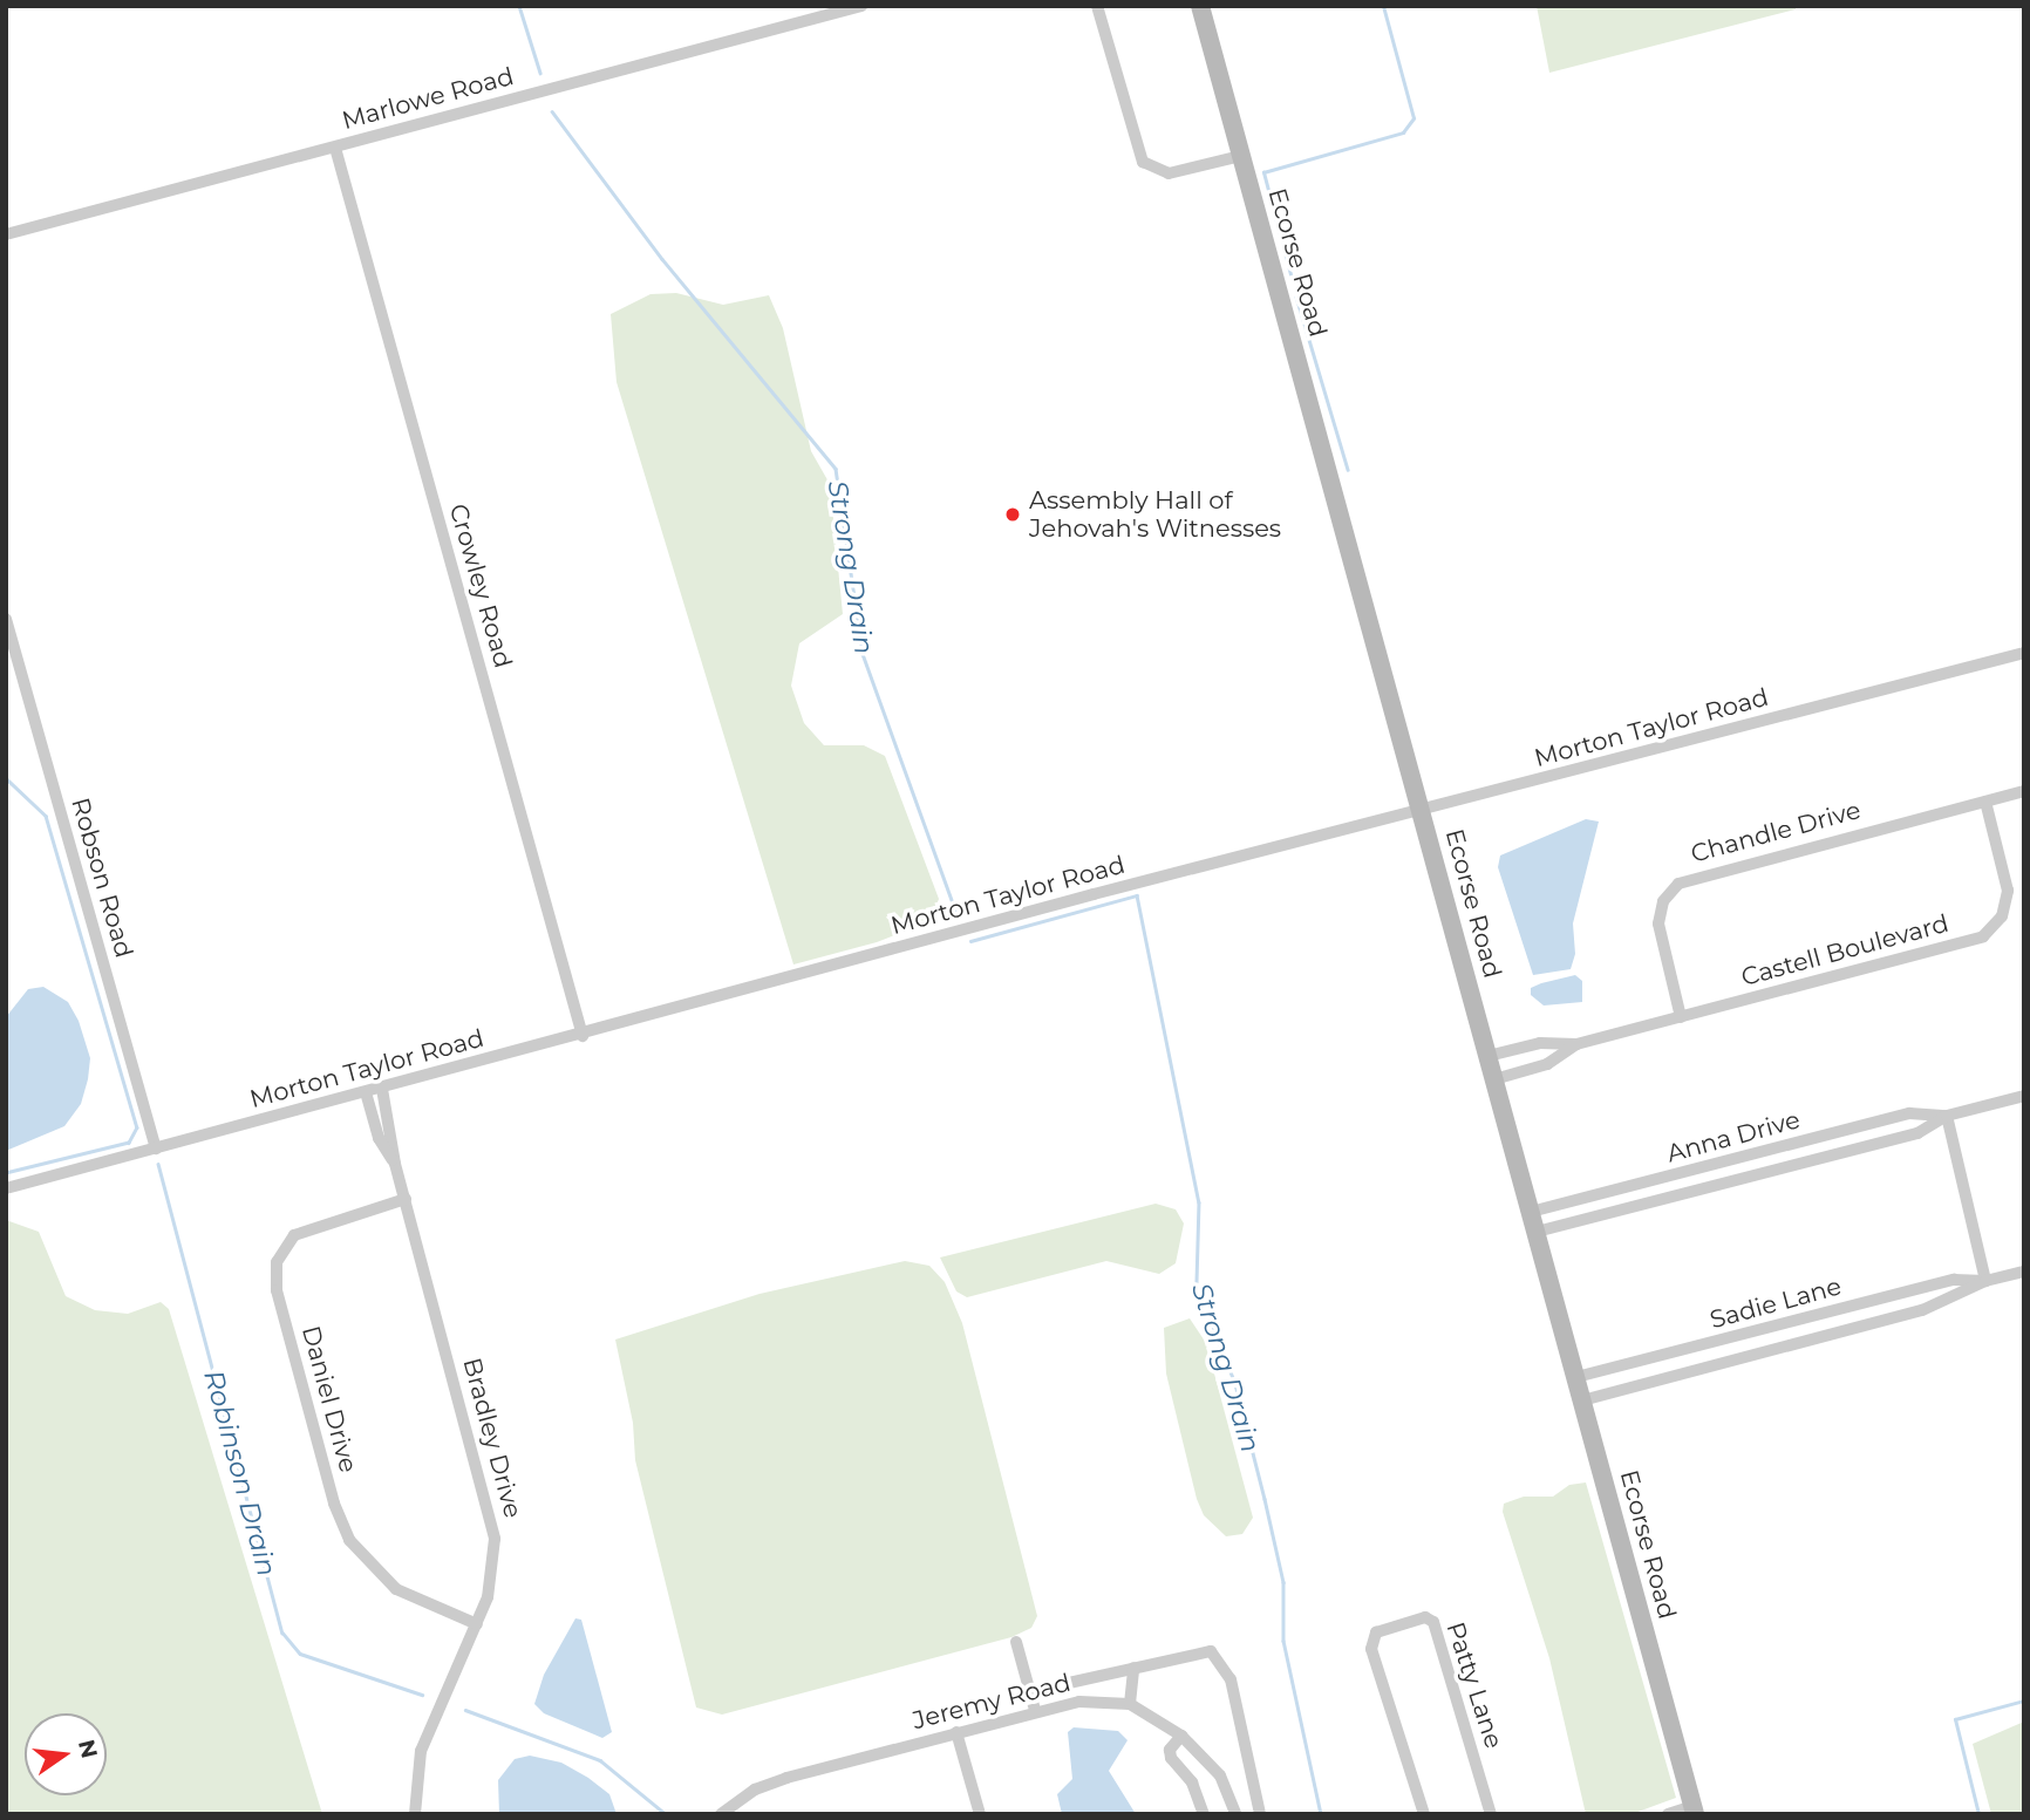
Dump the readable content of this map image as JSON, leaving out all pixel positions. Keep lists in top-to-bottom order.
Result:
{
  "streets": {
    "main road": ["Ecorse Road"],
    "street": [
      "Marlowe Road",
      "Crowley Road",
      "Morton Taylor Road",
      "Chandle Drive",
      "Robson Road",
      "Castell Boulevard",
      "Anna Drive",
      "Sadie Lane",
      "Daniel Drive",
      "Bradley Drive",
      "Patty Lane",
      "Jeremy Road"
    ]
  },
  "crossings": [
    ["Marlowe Road", "Crowley Road"],
    ["Ecorse Road", "Morton Taylor Road"],
    ["Ecorse Road", "Castell Boulevard"],
    ["Ecorse Road", "Anna Drive"],
    ["Ecorse Road", "Sadie Lane"],
    ["Crowley Road", "Morton Taylor Road"],
    ["Morton Taylor Road", "Robson Road"],
    ["Morton Taylor Road", "Bradley Drive"],
    ["Chandle Drive", "Castell Boulevard"],
    ["Daniel Drive", "Bradley Drive"]
  ],
  "water": ["Strong Drain", "Robinson Drain"],
  "places": ["Assembly Hall of Jehovah's Witnesses"],
  "north": "right"
}
